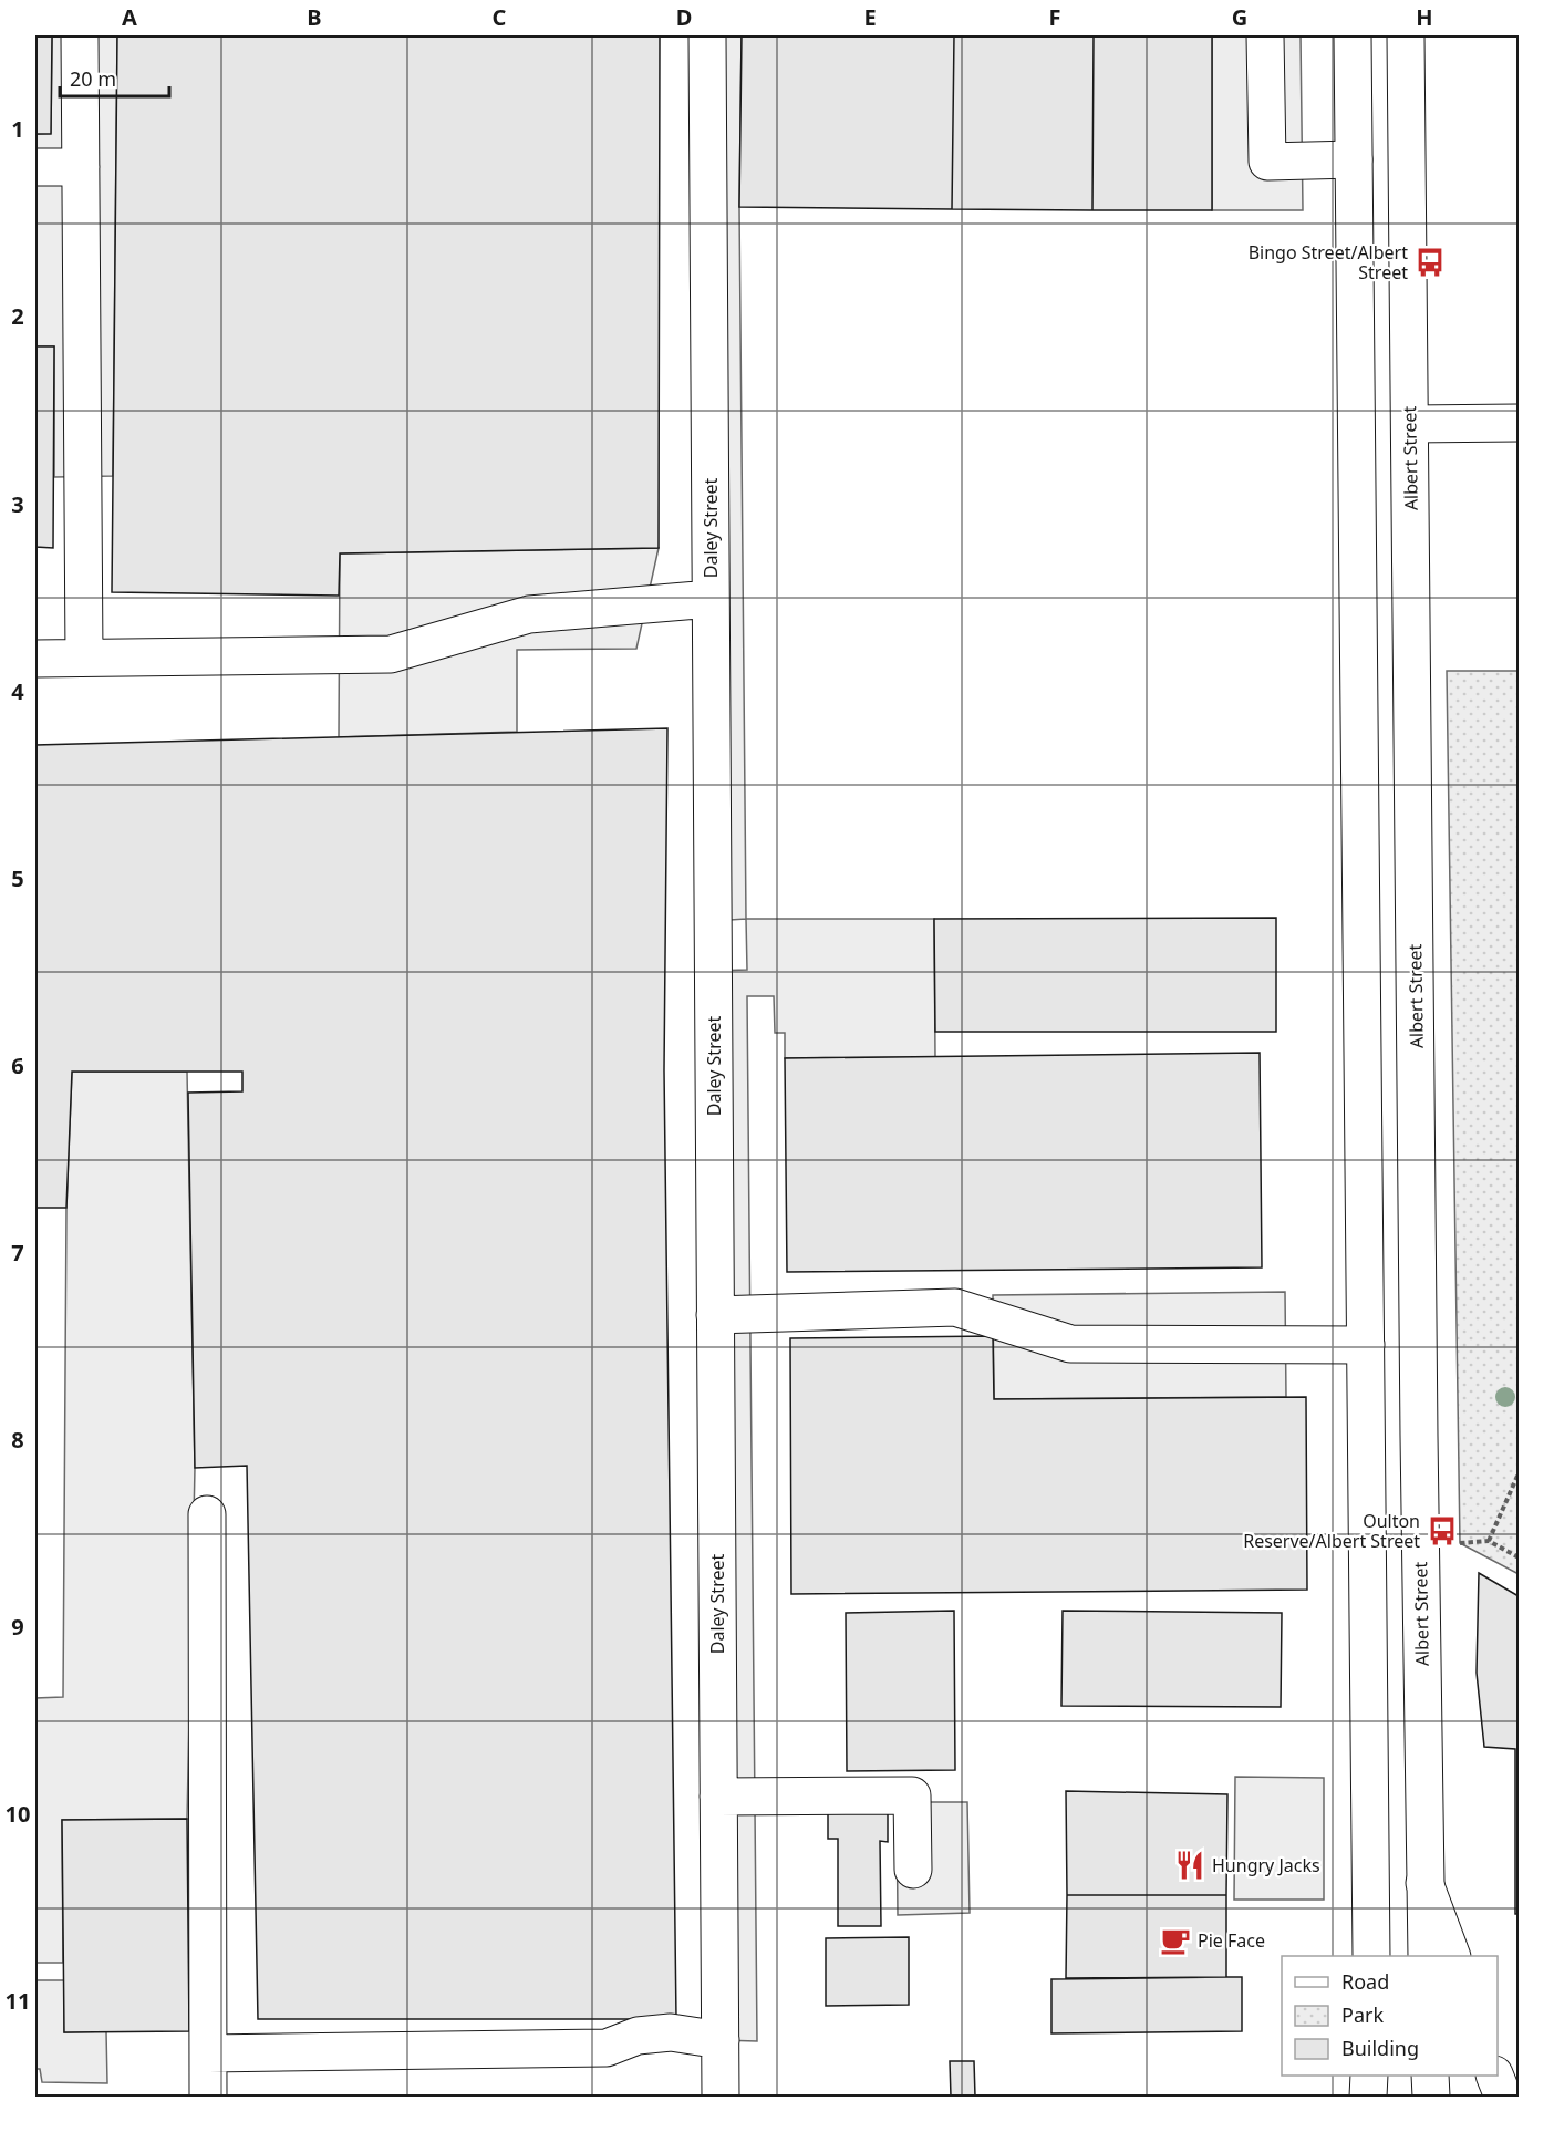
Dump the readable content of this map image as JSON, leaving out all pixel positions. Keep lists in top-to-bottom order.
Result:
{
  "streets": {
    "main road": ["Albert Street", "Daley Street"]
  },
  "places": {
    "bus stop": ["Bingo Street/Albert Street", "Oulton Reserve/Albert Street"],
    "restaurant": ["Hungry Jacks"],
    "cafe": ["Pie Face"]
  },
  "legend": ["Road", "Park", "Building"],
  "scale_bar": "20 m",
  "grid": {
    "columns": [
      "A",
      "B",
      "C",
      "D",
      "E",
      "F",
      "G",
      "H"
    ],
    "rows": [
      "1",
      "2",
      "3",
      "4",
      "5",
      "6",
      "7",
      "8",
      "9",
      "10",
      "11"
    ]
  }
}
